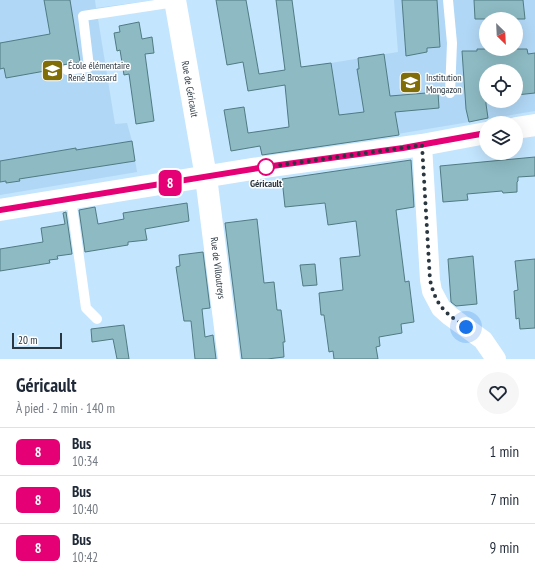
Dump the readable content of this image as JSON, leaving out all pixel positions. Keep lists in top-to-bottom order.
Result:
{
  "streets": {
    "street": ["Rue de Géricault", "Rue de Villoutreys"]
  },
  "crossings": [
    ["Rue de Géricault", "Rue de Villoutreys"]
  ],
  "places": {
    "school or university": ["École élémentaire René Brossard", "Institution Mongazon"],
    "other": ["Géricault"]
  },
  "lines": ["bus line 8"],
  "scale_bar": "20 m",
  "north": "bottom right",
  "page": {
    "on_map": "8",
    "scale": "20 m",
    "heading": ["Géricault", "À pied · 2 min · 140 m"],
    "list": [
      {
        "mark": "8",
        "name": "Bus",
        "note": "10:34",
        "value": "1 min"
      },
      {
        "mark": "8",
        "name": "Bus",
        "note": "10:40",
        "value": "7 min"
      },
      {
        "mark": "8",
        "name": "Bus",
        "note": "10:42",
        "value": "9 min"
      }
    ]
  }
}
